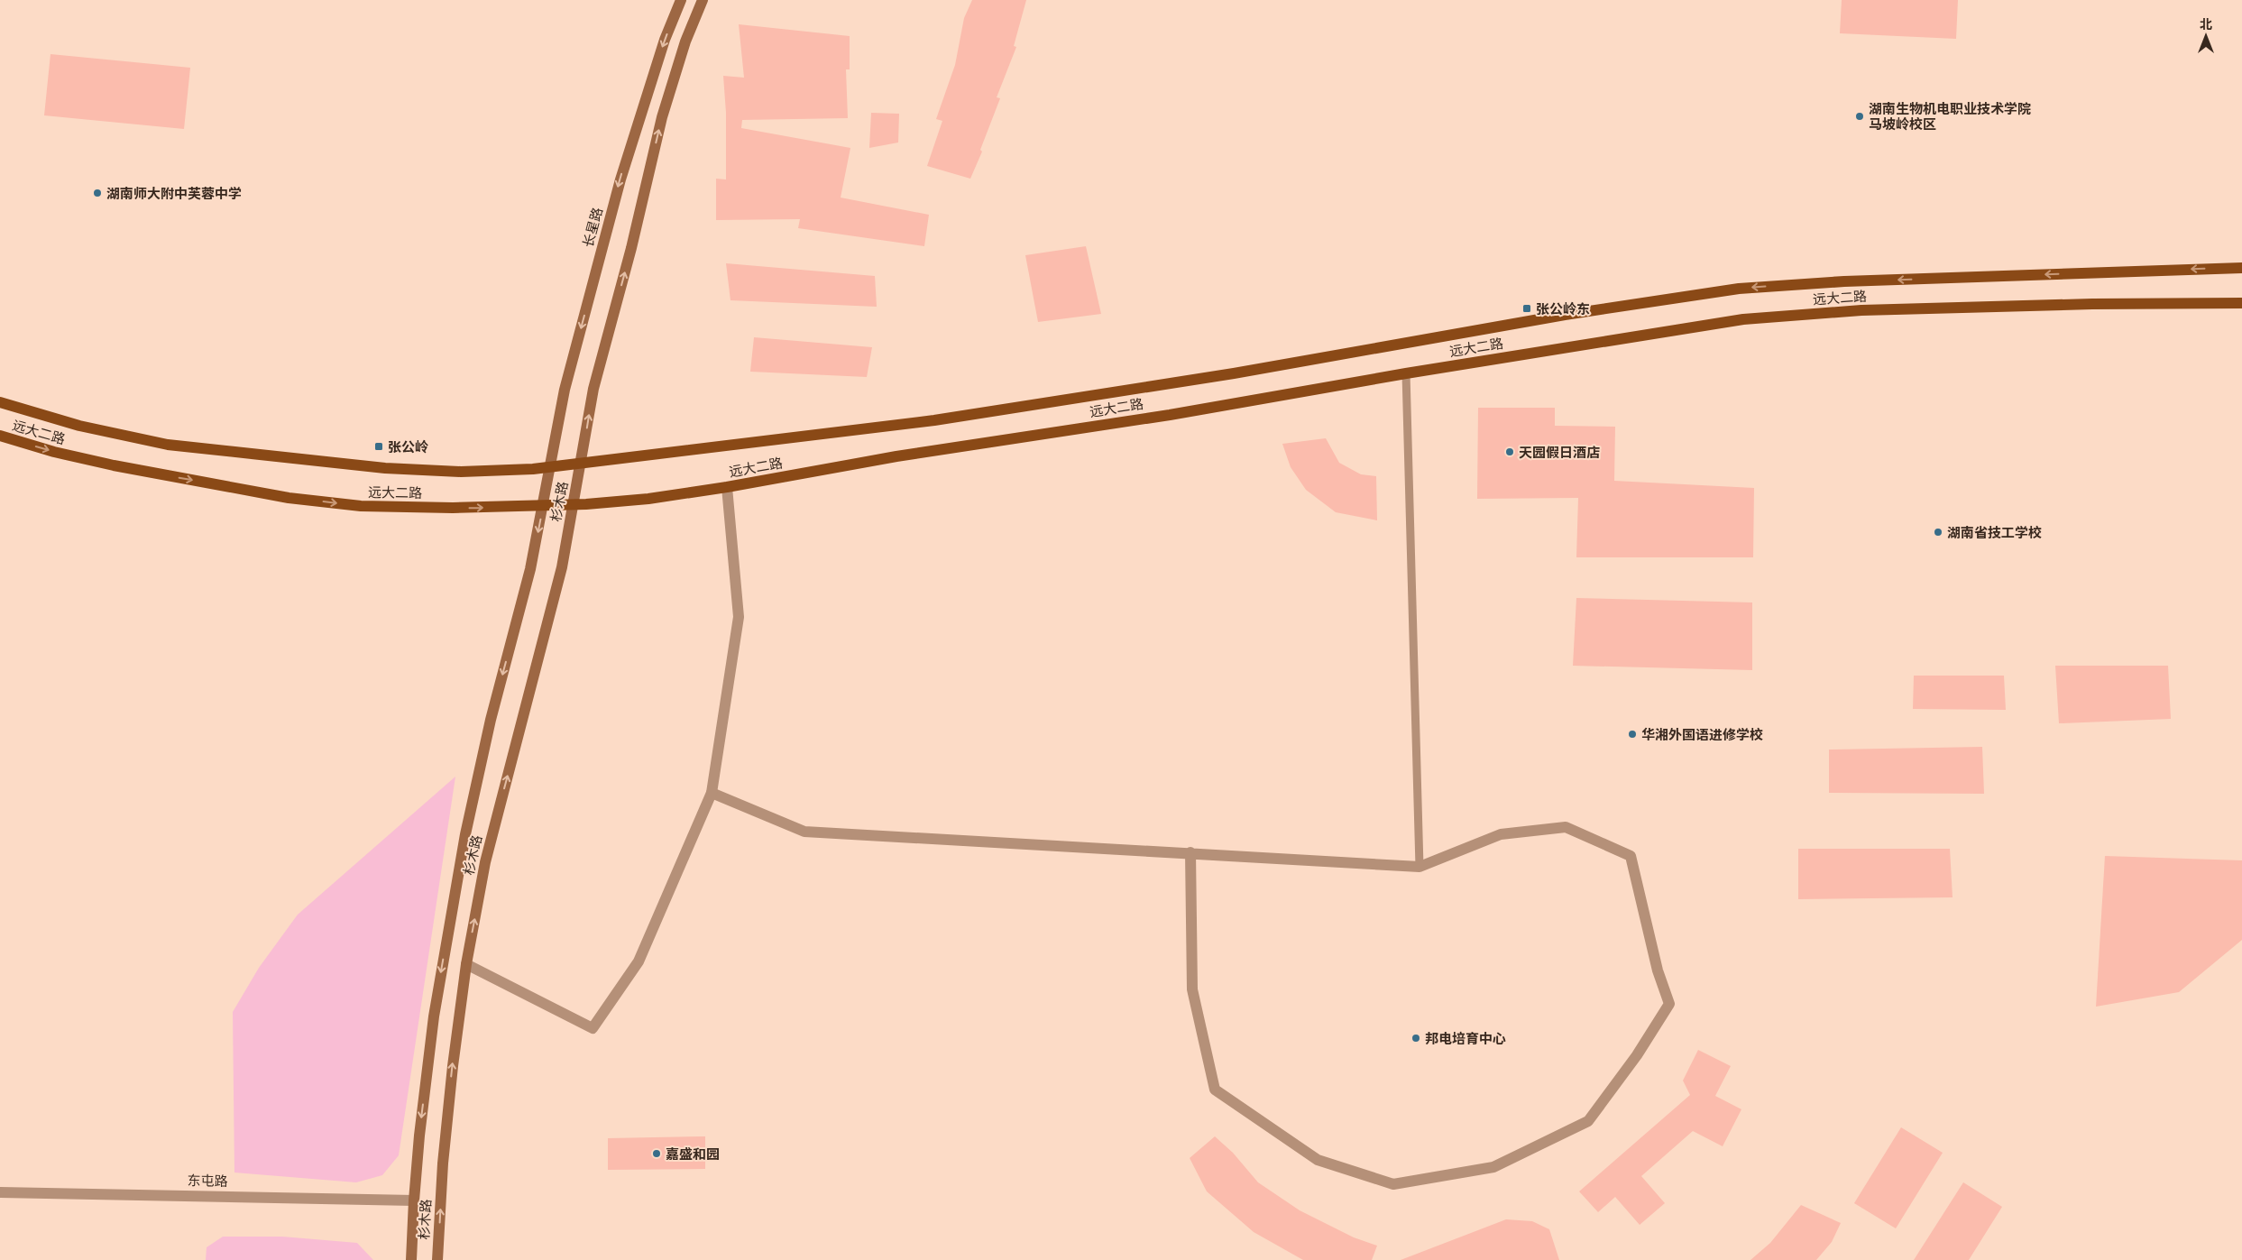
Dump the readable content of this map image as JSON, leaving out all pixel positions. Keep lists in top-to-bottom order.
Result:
{
  "streets": {
    "main road": ["长星路", "远大二路", "杉木路"],
    "street": ["东屯路"]
  },
  "crossings": [
    ["长星路", "远大二路"],
    ["长星路", "杉木路"],
    ["远大二路", "杉木路"],
    ["杉木路", "东屯路"]
  ],
  "places": {
    "other": [
      "湖南生物机电职业技术学院 马坡岭校区",
      "湖南师大附中芙蓉中学",
      "天园假日酒店",
      "湖南省技工学校",
      "华湘外国语进修学校",
      "邦电培育中心",
      "嘉盛和园"
    ],
    "transit": ["张公岭东", "张公岭"]
  },
  "north": "top"
}
